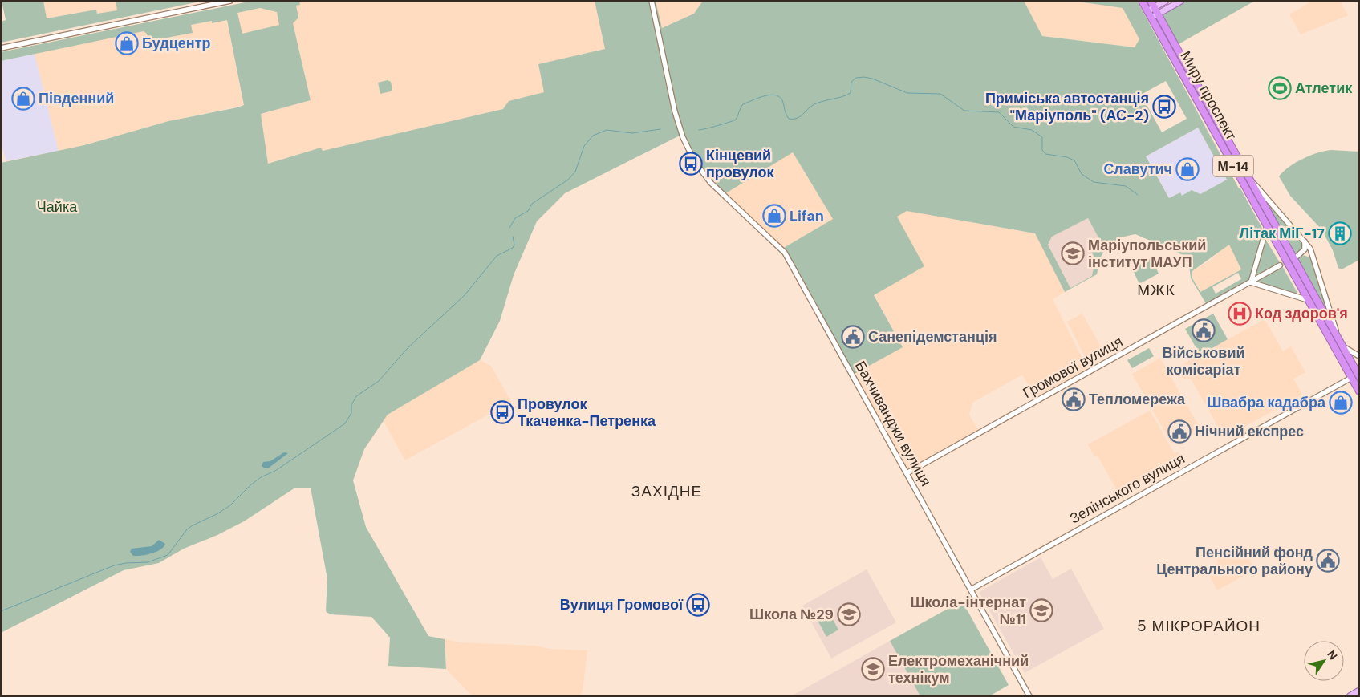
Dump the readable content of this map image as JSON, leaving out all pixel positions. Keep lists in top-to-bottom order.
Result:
{
  "streets": {
    "highway": ["Миру проспект", "М-14", "Зелінського вулиця"],
    "street": ["Громової вулиця", "Бахчиванджи вулиця"]
  },
  "crossings": [
    ["Миру проспект", "Зелінського вулиця"],
    ["Громової вулиця", "Бахчиванджи вулиця"],
    ["Бахчиванджи вулиця", "Зелінського вулиця"]
  ],
  "districts": ["МЖК", "ЗАХІДНЕ", "5 МІКРОРАЙОН"],
  "parks": ["Чайка"],
  "places": {
    "shop": [
      "Будцентр",
      "Південний",
      "Славутич",
      "Lifan",
      "Швабра кадабра"
    ],
    "sports": ["Атлетик"],
    "bus stop": [
      "Приміська автостанція \"Маріуполь\" (АС-2)",
      "Кінцевий провулок",
      "Провулок Ткаченка-Петренка",
      "Вулиця Громової"
    ],
    "building": ["Літак МіГ-17"],
    "school or university": [
      "Маріупольський інститут МАУП",
      "Школа-інтернат №11",
      "Школа №29",
      "Електромеханічний технікум"
    ],
    "hospital": ["Код здоров'я"],
    "public building": [
      "Військовий комісаріат",
      "Санепідемстанція",
      "Тепломережа",
      "Нічний експрес",
      "Пенсійний фонд Центрального району"
    ]
  },
  "north": "top right"
}
